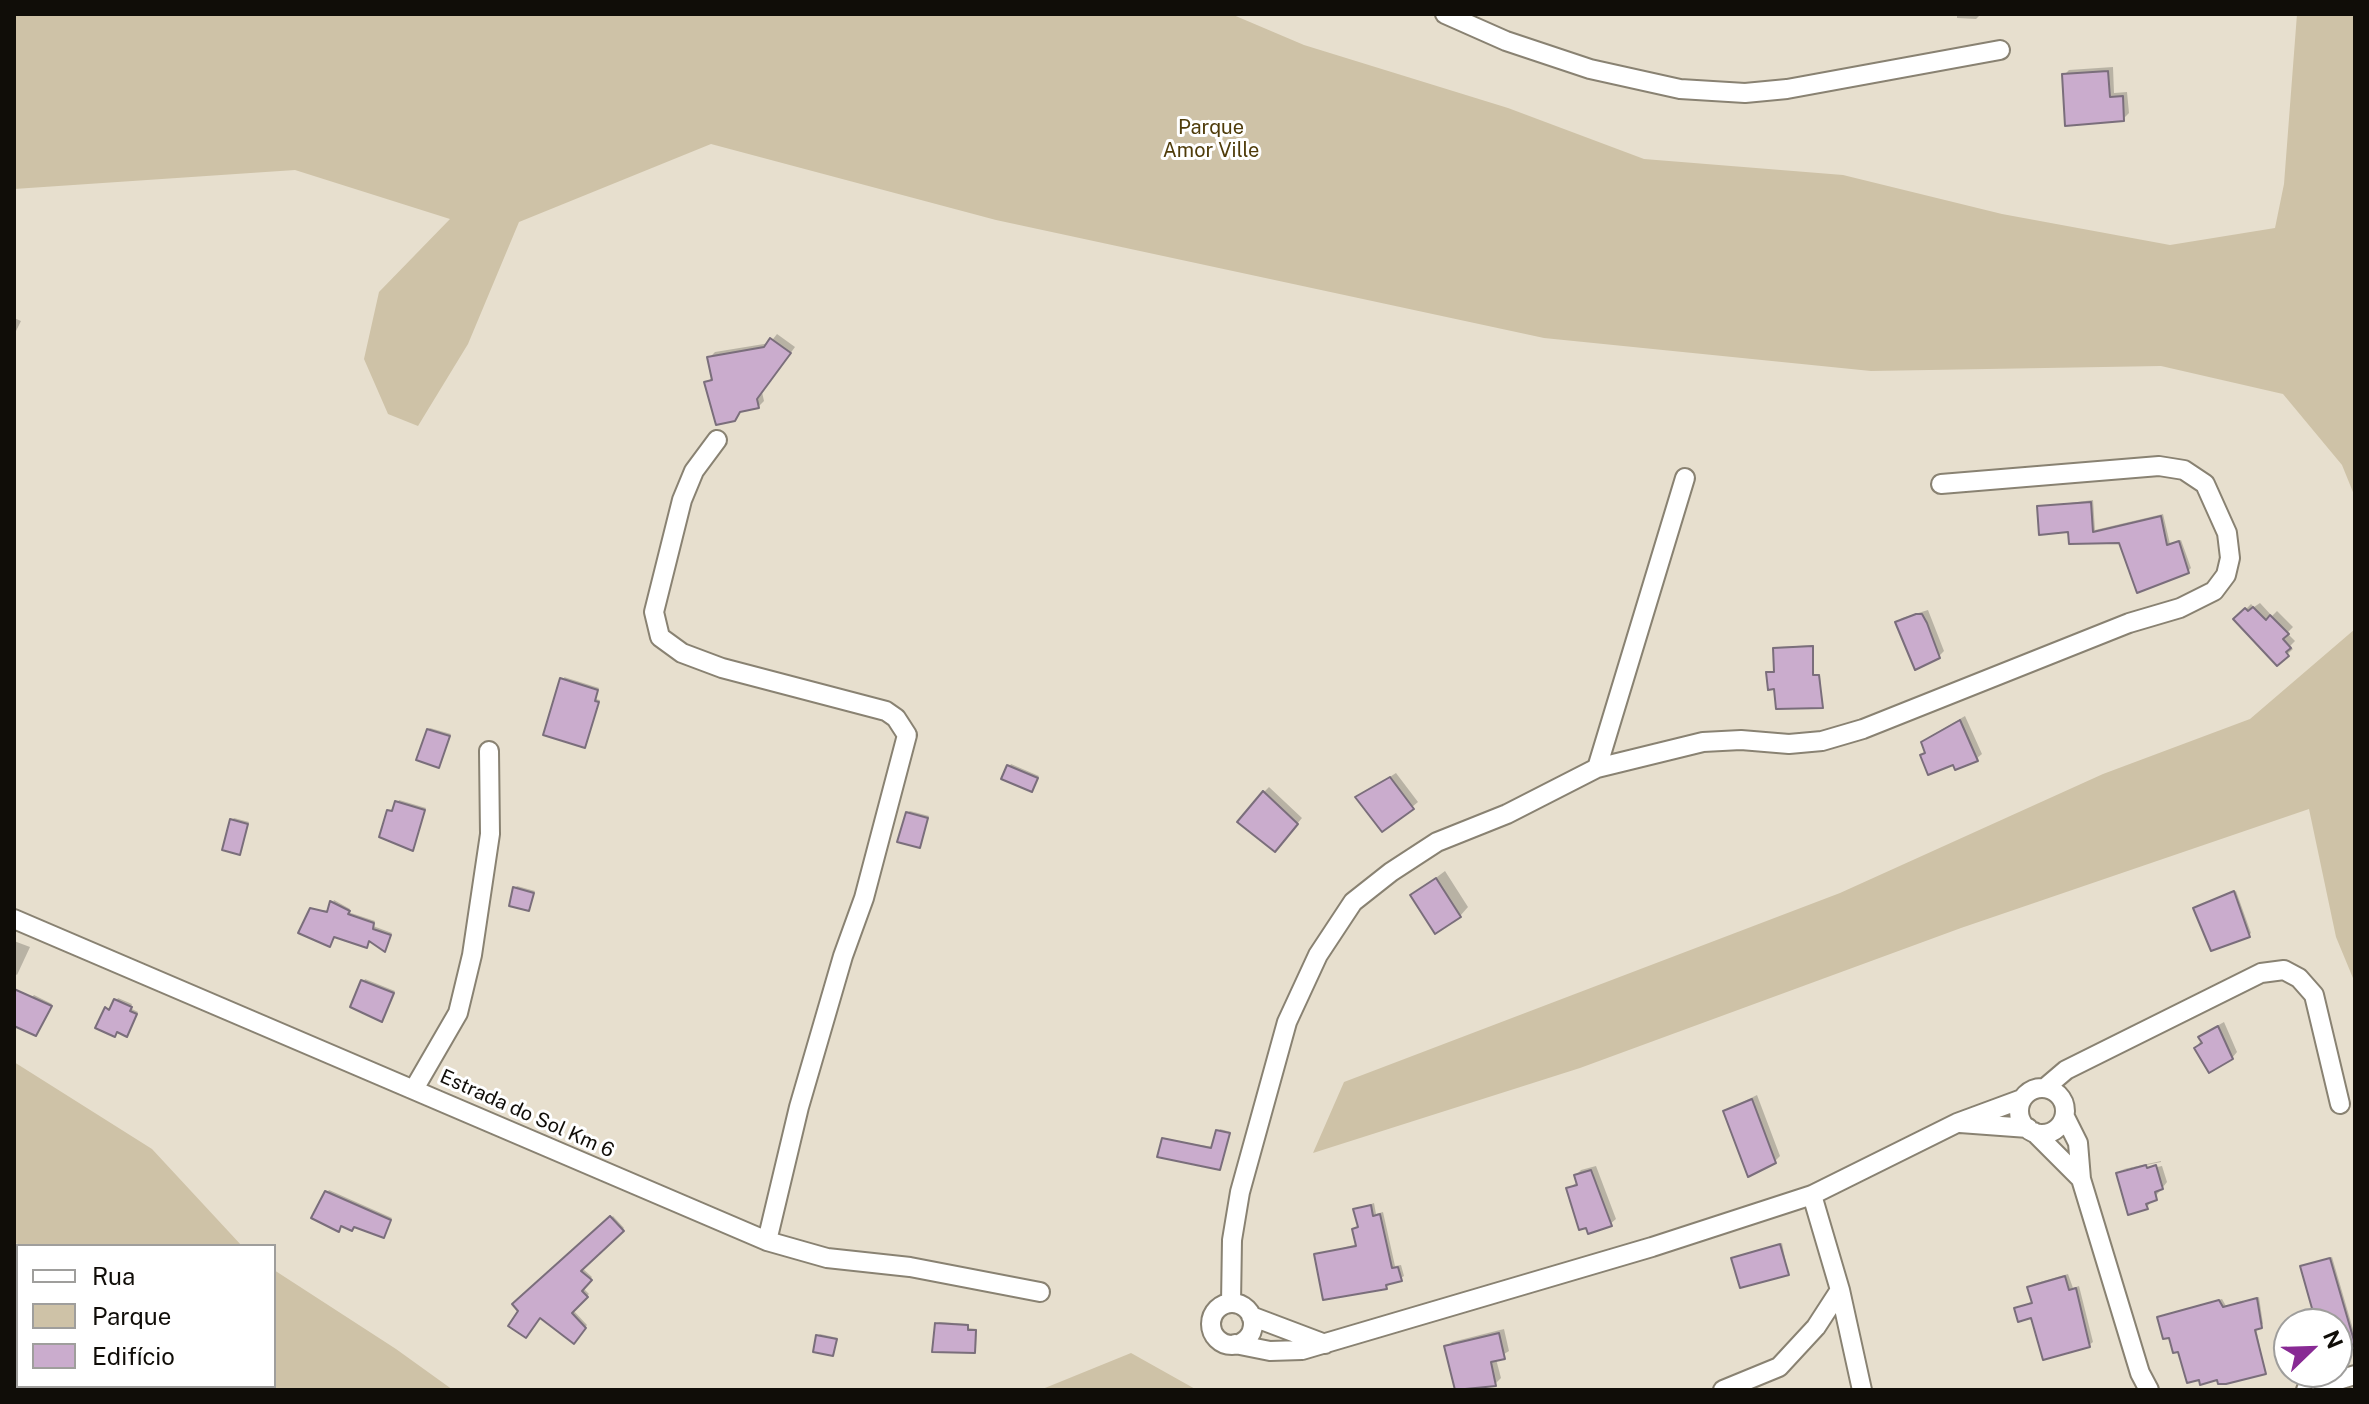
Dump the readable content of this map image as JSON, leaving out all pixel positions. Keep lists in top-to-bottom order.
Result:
{
  "streets": {
    "street": ["Estrada do Sol Km 6"]
  },
  "parks": ["Parque Amor Ville"],
  "legend": ["Rua", "Parque", "Edifício"],
  "north": "top right"
}
